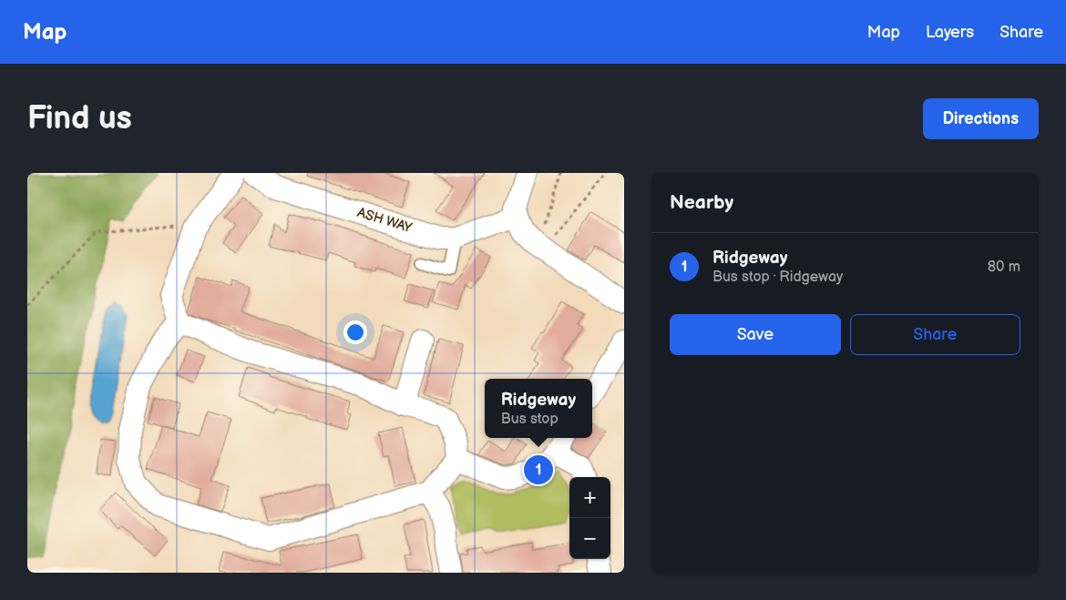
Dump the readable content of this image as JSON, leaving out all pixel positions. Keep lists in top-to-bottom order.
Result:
{
  "streets": {
    "street": ["ASH WAY"]
  },
  "page": {
    "header": "Map",
    "nav": ["Map", "Layers", "Share"],
    "buttons": [
      "Directions",
      ["Save", "Share"]
    ],
    "title": "Find us",
    "heading": "Nearby",
    "list": [
      {
        "mark": "1",
        "name": "Ridgeway",
        "note": "Bus stop · Ridgeway",
        "value": "80 m"
      }
    ],
    "popup": ["Ridgeway", "Bus stop"],
    "pins": "1",
    "map_buttons": ["+", "−"]
  }
}
